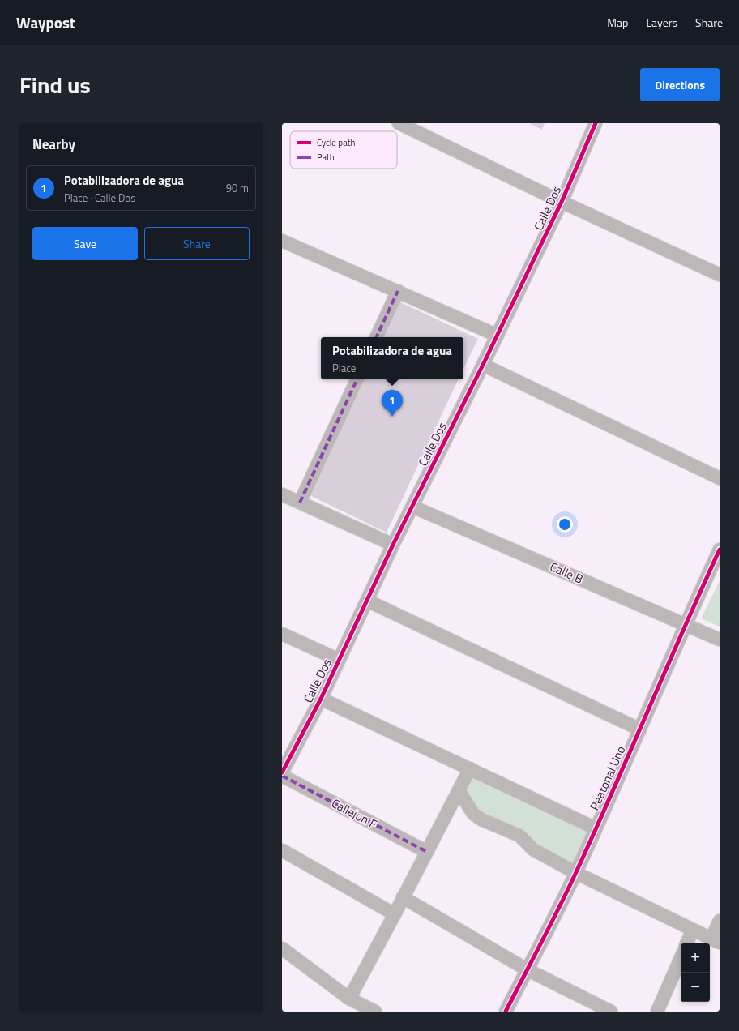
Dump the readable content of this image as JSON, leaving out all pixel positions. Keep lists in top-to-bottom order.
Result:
{
  "streets": {
    "street": [
      "Calle Dos",
      "Calle B",
      "Peatonal Uno",
      "Callejon F"
    ]
  },
  "crossings": [
    ["Calle Dos", "Calle B"],
    ["Calle B", "Peatonal Uno"]
  ],
  "legend": ["Cycle path", "Path"],
  "page": {
    "header": "Waypost",
    "nav": ["Map", "Layers", "Share"],
    "title": "Find us",
    "buttons": [
      "Directions",
      ["Save", "Share"]
    ],
    "heading": "Nearby",
    "list": [
      {
        "mark": "1",
        "name": "Potabilizadora de agua",
        "note": "Place · Calle Dos",
        "value": "90 m"
      }
    ],
    "popup": ["Potabilizadora de agua", "Place"],
    "pins": "1",
    "map_buttons": ["+", "−"]
  }
}
